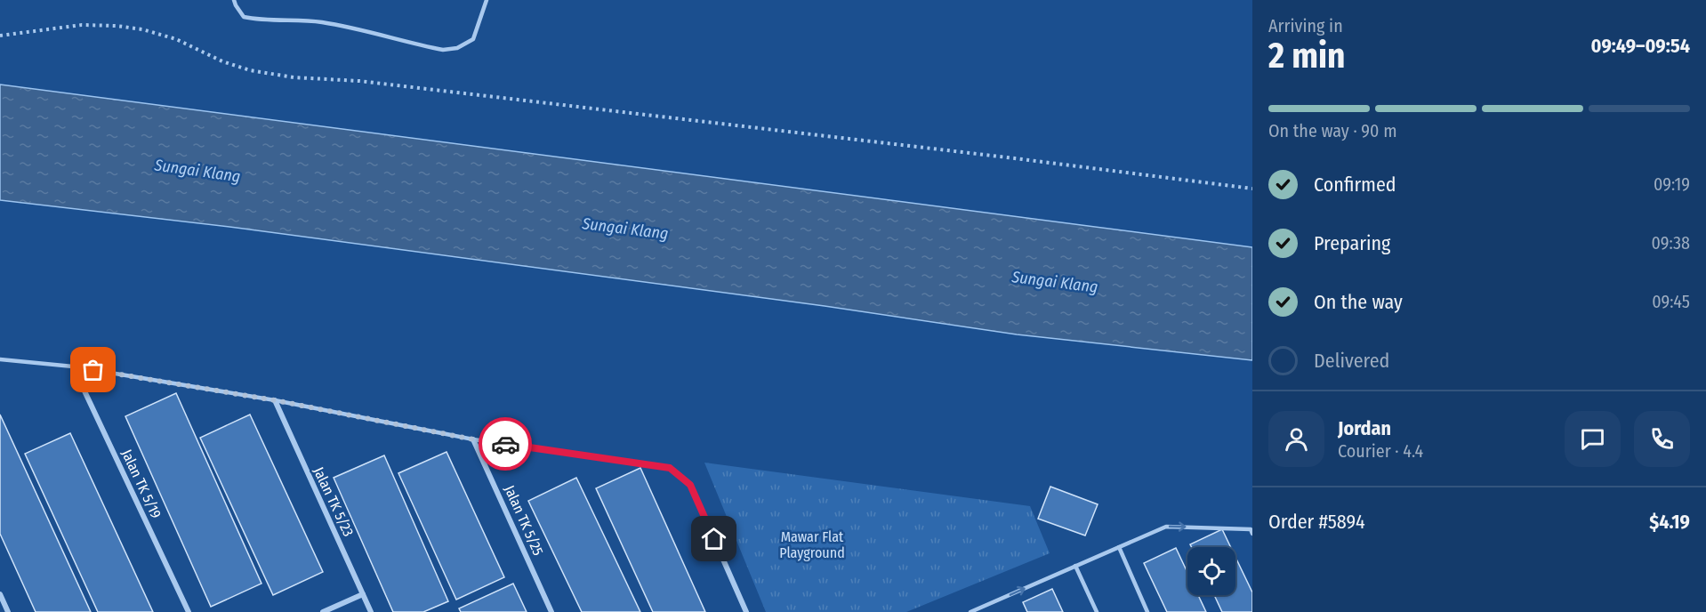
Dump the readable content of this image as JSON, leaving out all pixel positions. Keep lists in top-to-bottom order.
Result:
{
  "streets": {
    "street": ["Jalan TK 5/19", "Jalan TK 5/23", "Jalan TK 5/25"]
  },
  "water": ["Sungai Klang"],
  "parks": ["Mawar Flat Playground"],
  "page": {
    "heading": ["2 min", "Arriving in", "09:49–09:54"],
    "panel": [
      "Jordan",
      "Courier · 4.4",
      "Order #5894",
      "$4.19"
    ],
    "bar": "On the way · 90 m",
    "list": [
      ["Confirmed", "09:19"],
      ["Preparing", "09:38"],
      ["On the way", "09:45"],
      "Delivered"
    ]
  }
}
